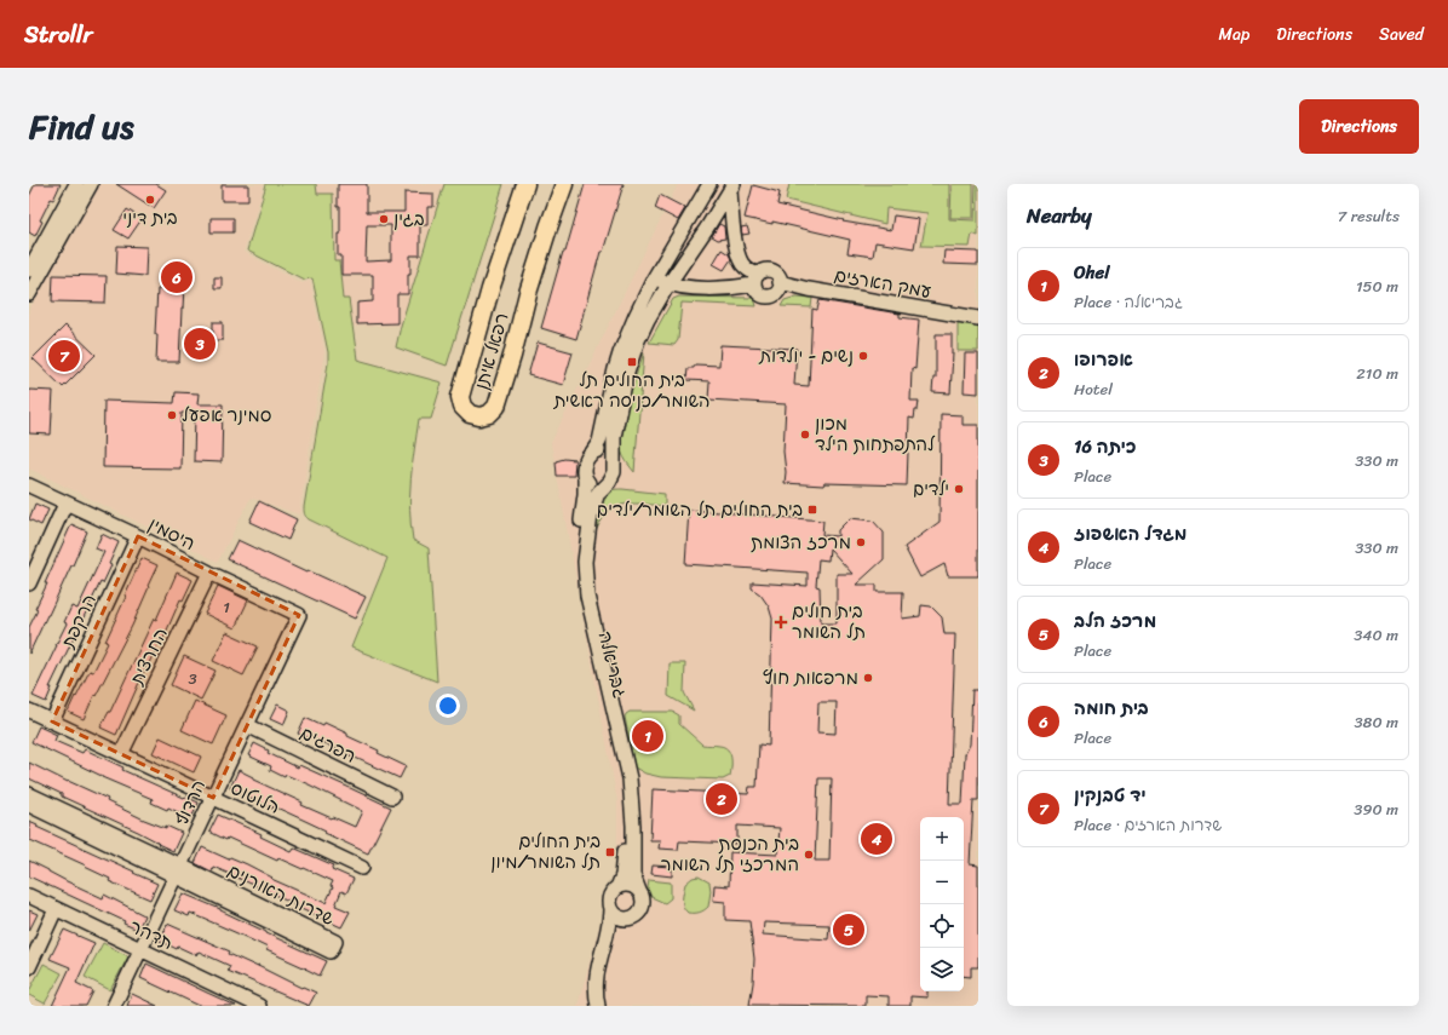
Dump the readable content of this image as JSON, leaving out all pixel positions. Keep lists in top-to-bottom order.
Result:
{
  "streets": {
    "main road": ["רפאל איתן"],
    "street": [
      "עמק הארזים",
      "היסמין",
      "הרקפת",
      "החרצית",
      "גבריאלה",
      "הפרגים",
      "הלוטוס",
      "הרדוף",
      "שדרות האורנים",
      "תדהר"
    ]
  },
  "crossings": [
    ["היסמין", "הרקפת"],
    ["היסמין", "החרצית"],
    ["היסמין", "הרדוף"],
    ["הרקפת", "הלוטוס"],
    ["החרצית", "הלוטוס"],
    ["הפרגים", "הרדוף"],
    ["הלוטוס", "הרדוף"],
    ["הרדוף", "שדרות האורנים"],
    ["הרדוף", "תדהר"]
  ],
  "places": {
    "other": [
      "בית דיני",
      "בגין",
      "נשים - יולדות",
      "סמינר אפעל",
      "מכון להתפתחות הילד",
      "ילדים",
      "מרכז הצומת",
      "מרפאות חוץ",
      "בית הכנסת המרכזי תל השומר"
    ],
    "transit": ["בית החולים תל השומר/כניסה ראשית", "בית החולים תל השומר/ילדים", "בית החולים תל השומר/מיון"],
    "health": ["בית חולים תל השומר"]
  },
  "house_numbers": ["1", "3"],
  "page": {
    "header": "Strollr",
    "nav": ["Map", "Directions", "Saved"],
    "title": "Find us",
    "buttons": "Directions",
    "heading": ["Nearby", "7 results"],
    "list": [
      {
        "mark": "1",
        "name": "Ohel",
        "note": "Place · גבריאלה",
        "value": "150 m"
      },
      {
        "mark": "2",
        "name": "אפרופו",
        "note": "Hotel",
        "value": "210 m"
      },
      {
        "mark": "3",
        "name": "כיתה 16",
        "note": "Place",
        "value": "330 m"
      },
      {
        "mark": "4",
        "name": "מגדל האשפוז",
        "note": "Place",
        "value": "330 m"
      },
      {
        "mark": "5",
        "name": "מרכז הלב",
        "note": "Place",
        "value": "340 m"
      },
      {
        "mark": "6",
        "name": "בית חומה",
        "note": "Place",
        "value": "380 m"
      },
      {
        "mark": "7",
        "name": "יד טבנקין",
        "note": "Place · שדרות הארזים",
        "value": "390 m"
      }
    ],
    "pins": [
      "6",
      "3",
      "7",
      "1",
      "2",
      "4",
      "5"
    ],
    "map_buttons": ["+", "−"]
  }
}
